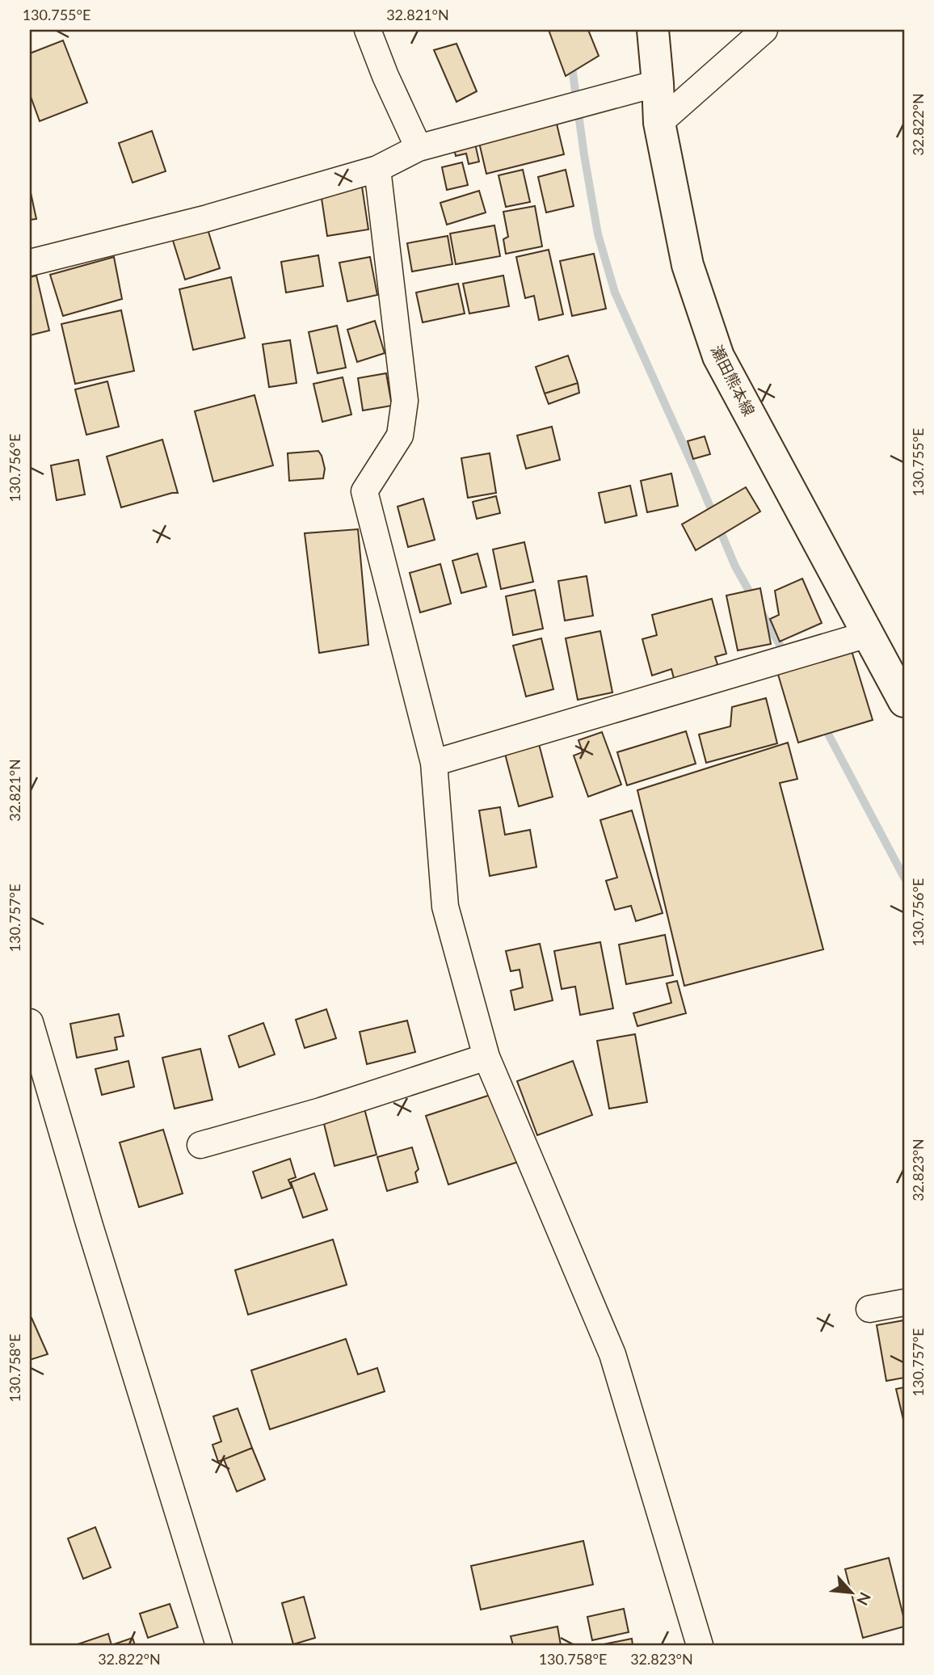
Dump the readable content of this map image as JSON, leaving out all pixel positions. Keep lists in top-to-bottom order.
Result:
{
  "streets": {
    "main road": ["瀬田熊本線"]
  },
  "north": "bottom right",
  "coordinates": [
    "130.755°E",
    "32.821°N",
    "32.822°N",
    "130.756°E",
    "130.757°E",
    "32.823°N",
    "130.758°E"
  ]
}
